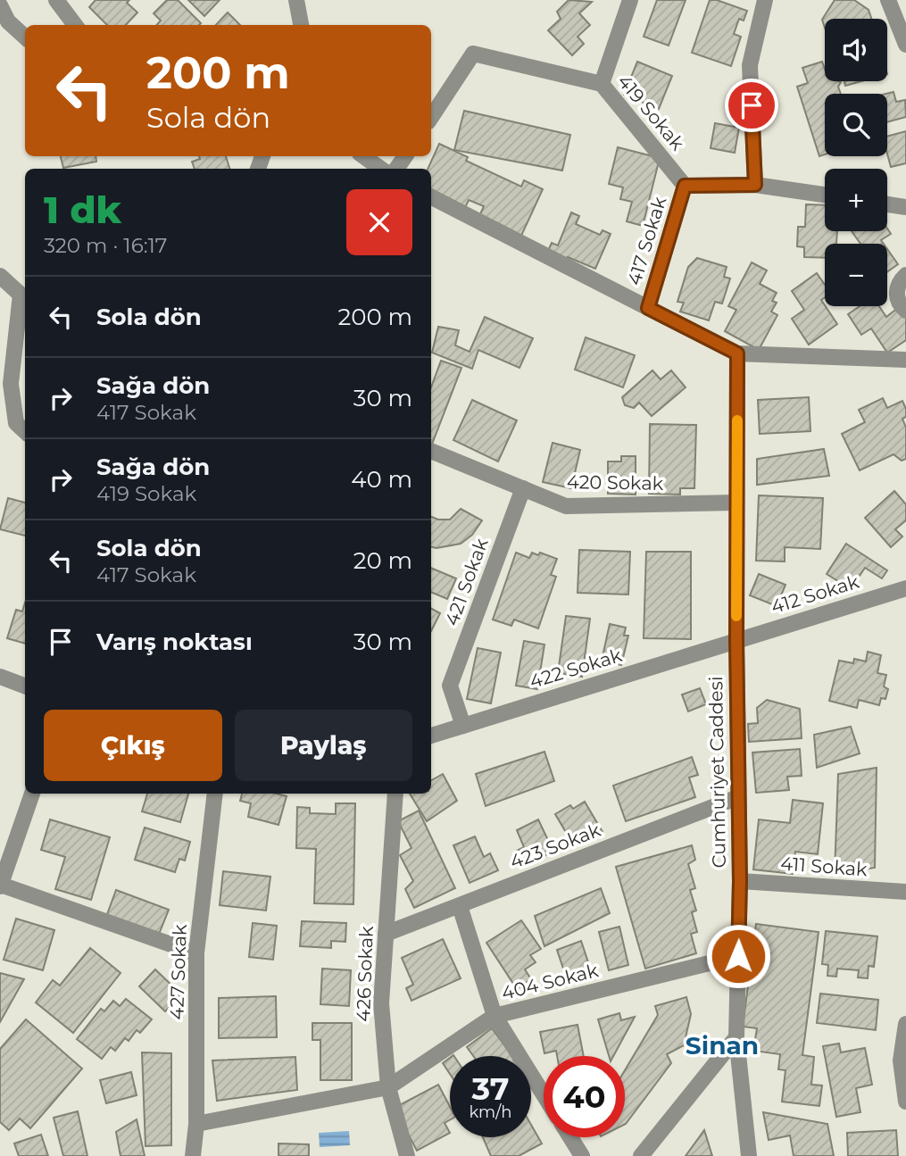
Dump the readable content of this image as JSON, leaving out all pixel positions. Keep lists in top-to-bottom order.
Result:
{
  "streets": {
    "street": [
      "419 Sokak",
      "417 Sokak",
      "420 Sokak",
      "421 Sokak",
      "412 Sokak",
      "422 Sokak",
      "Cumhuriyet Caddesi",
      "423 Sokak",
      "411 Sokak",
      "427 Sokak",
      "426 Sokak",
      "404 Sokak"
    ]
  },
  "crossings": [
    ["419 Sokak", "417 Sokak"],
    ["420 Sokak", "421 Sokak"],
    ["420 Sokak", "Cumhuriyet Caddesi"],
    ["421 Sokak", "422 Sokak"],
    ["412 Sokak", "422 Sokak"],
    ["412 Sokak", "Cumhuriyet Caddesi"],
    ["422 Sokak", "Cumhuriyet Caddesi"],
    ["Cumhuriyet Caddesi", "423 Sokak"],
    ["Cumhuriyet Caddesi", "411 Sokak"],
    ["Cumhuriyet Caddesi", "404 Sokak"],
    ["423 Sokak", "426 Sokak"],
    ["426 Sokak", "404 Sokak"]
  ],
  "districts": ["Sinan"],
  "page": {
    "map_buttons": ["+", "−"],
    "turn": ["200 m", "Sola dön"],
    "heading": ["1 dk", "320 m · 16:17"],
    "list": [
      {
        "name": "Sola dön",
        "value": "200 m"
      },
      {
        "name": "Sağa dön",
        "note": "417 Sokak",
        "value": "30 m"
      },
      {
        "name": "Sağa dön",
        "note": "419 Sokak",
        "value": "40 m"
      },
      {
        "name": "Sola dön",
        "note": "417 Sokak",
        "value": "20 m"
      },
      {
        "name": "Varış noktası",
        "value": "30 m"
      }
    ],
    "buttons": ["Çıkış", "Paylaş"],
    "speed": "37 km/h",
    "limit": "40"
  }
}
